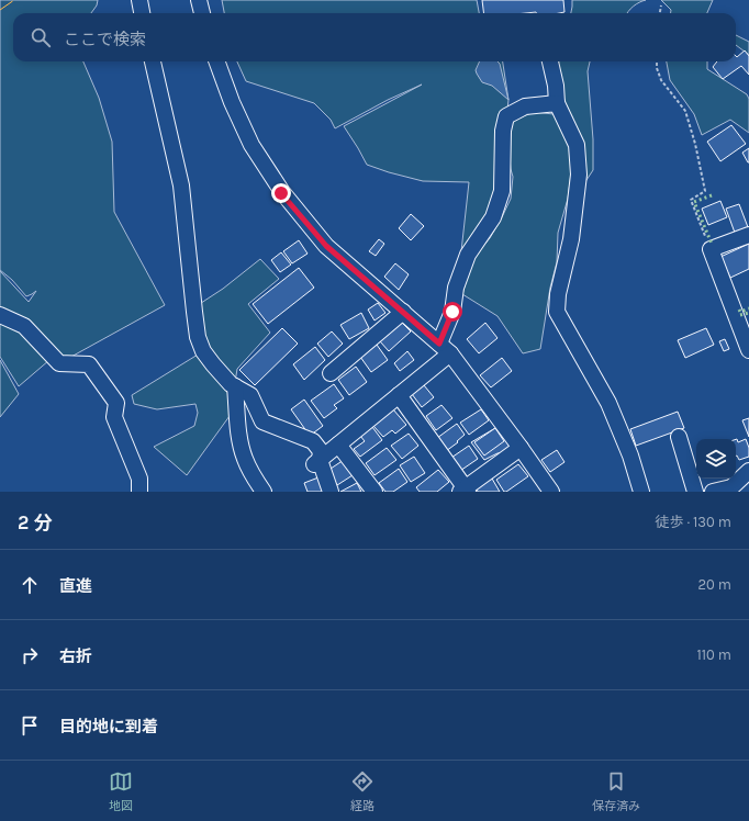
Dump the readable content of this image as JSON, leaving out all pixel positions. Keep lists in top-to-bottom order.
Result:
{
  "page": {
    "search": "ここで検索",
    "heading": ["2 分", "徒歩 · 130 m"],
    "list": [
      ["直進", "20 m"],
      ["右折", "110 m"],
      "目的地に到着"
    ],
    "nav": ["地図", "経路", "保存済み"]
  }
}
